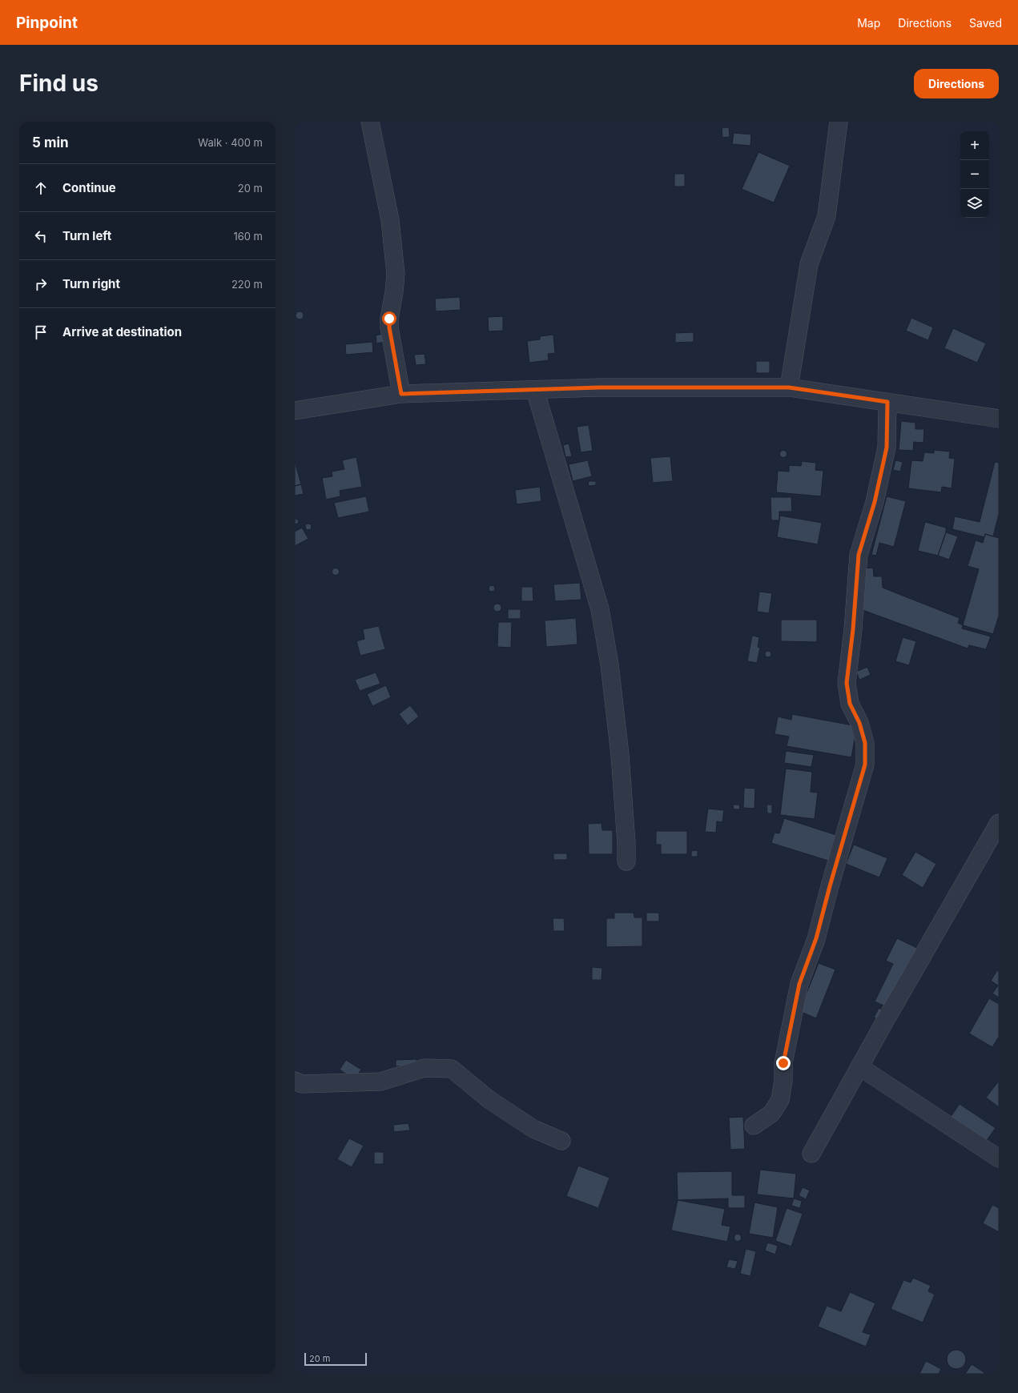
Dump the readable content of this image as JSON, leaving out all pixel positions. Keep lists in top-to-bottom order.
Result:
{
  "scale_bar": "20 m",
  "page": {
    "header": "Pinpoint",
    "nav": ["Map", "Directions", "Saved"],
    "buttons": "Directions",
    "title": "Find us",
    "heading": ["5 min", "Walk · 400 m"],
    "map_buttons": ["+", "−"],
    "list": [
      ["Continue", "20 m"],
      ["Turn left", "160 m"],
      ["Turn right", "220 m"],
      "Arrive at destination"
    ],
    "scale": "20 m"
  }
}
